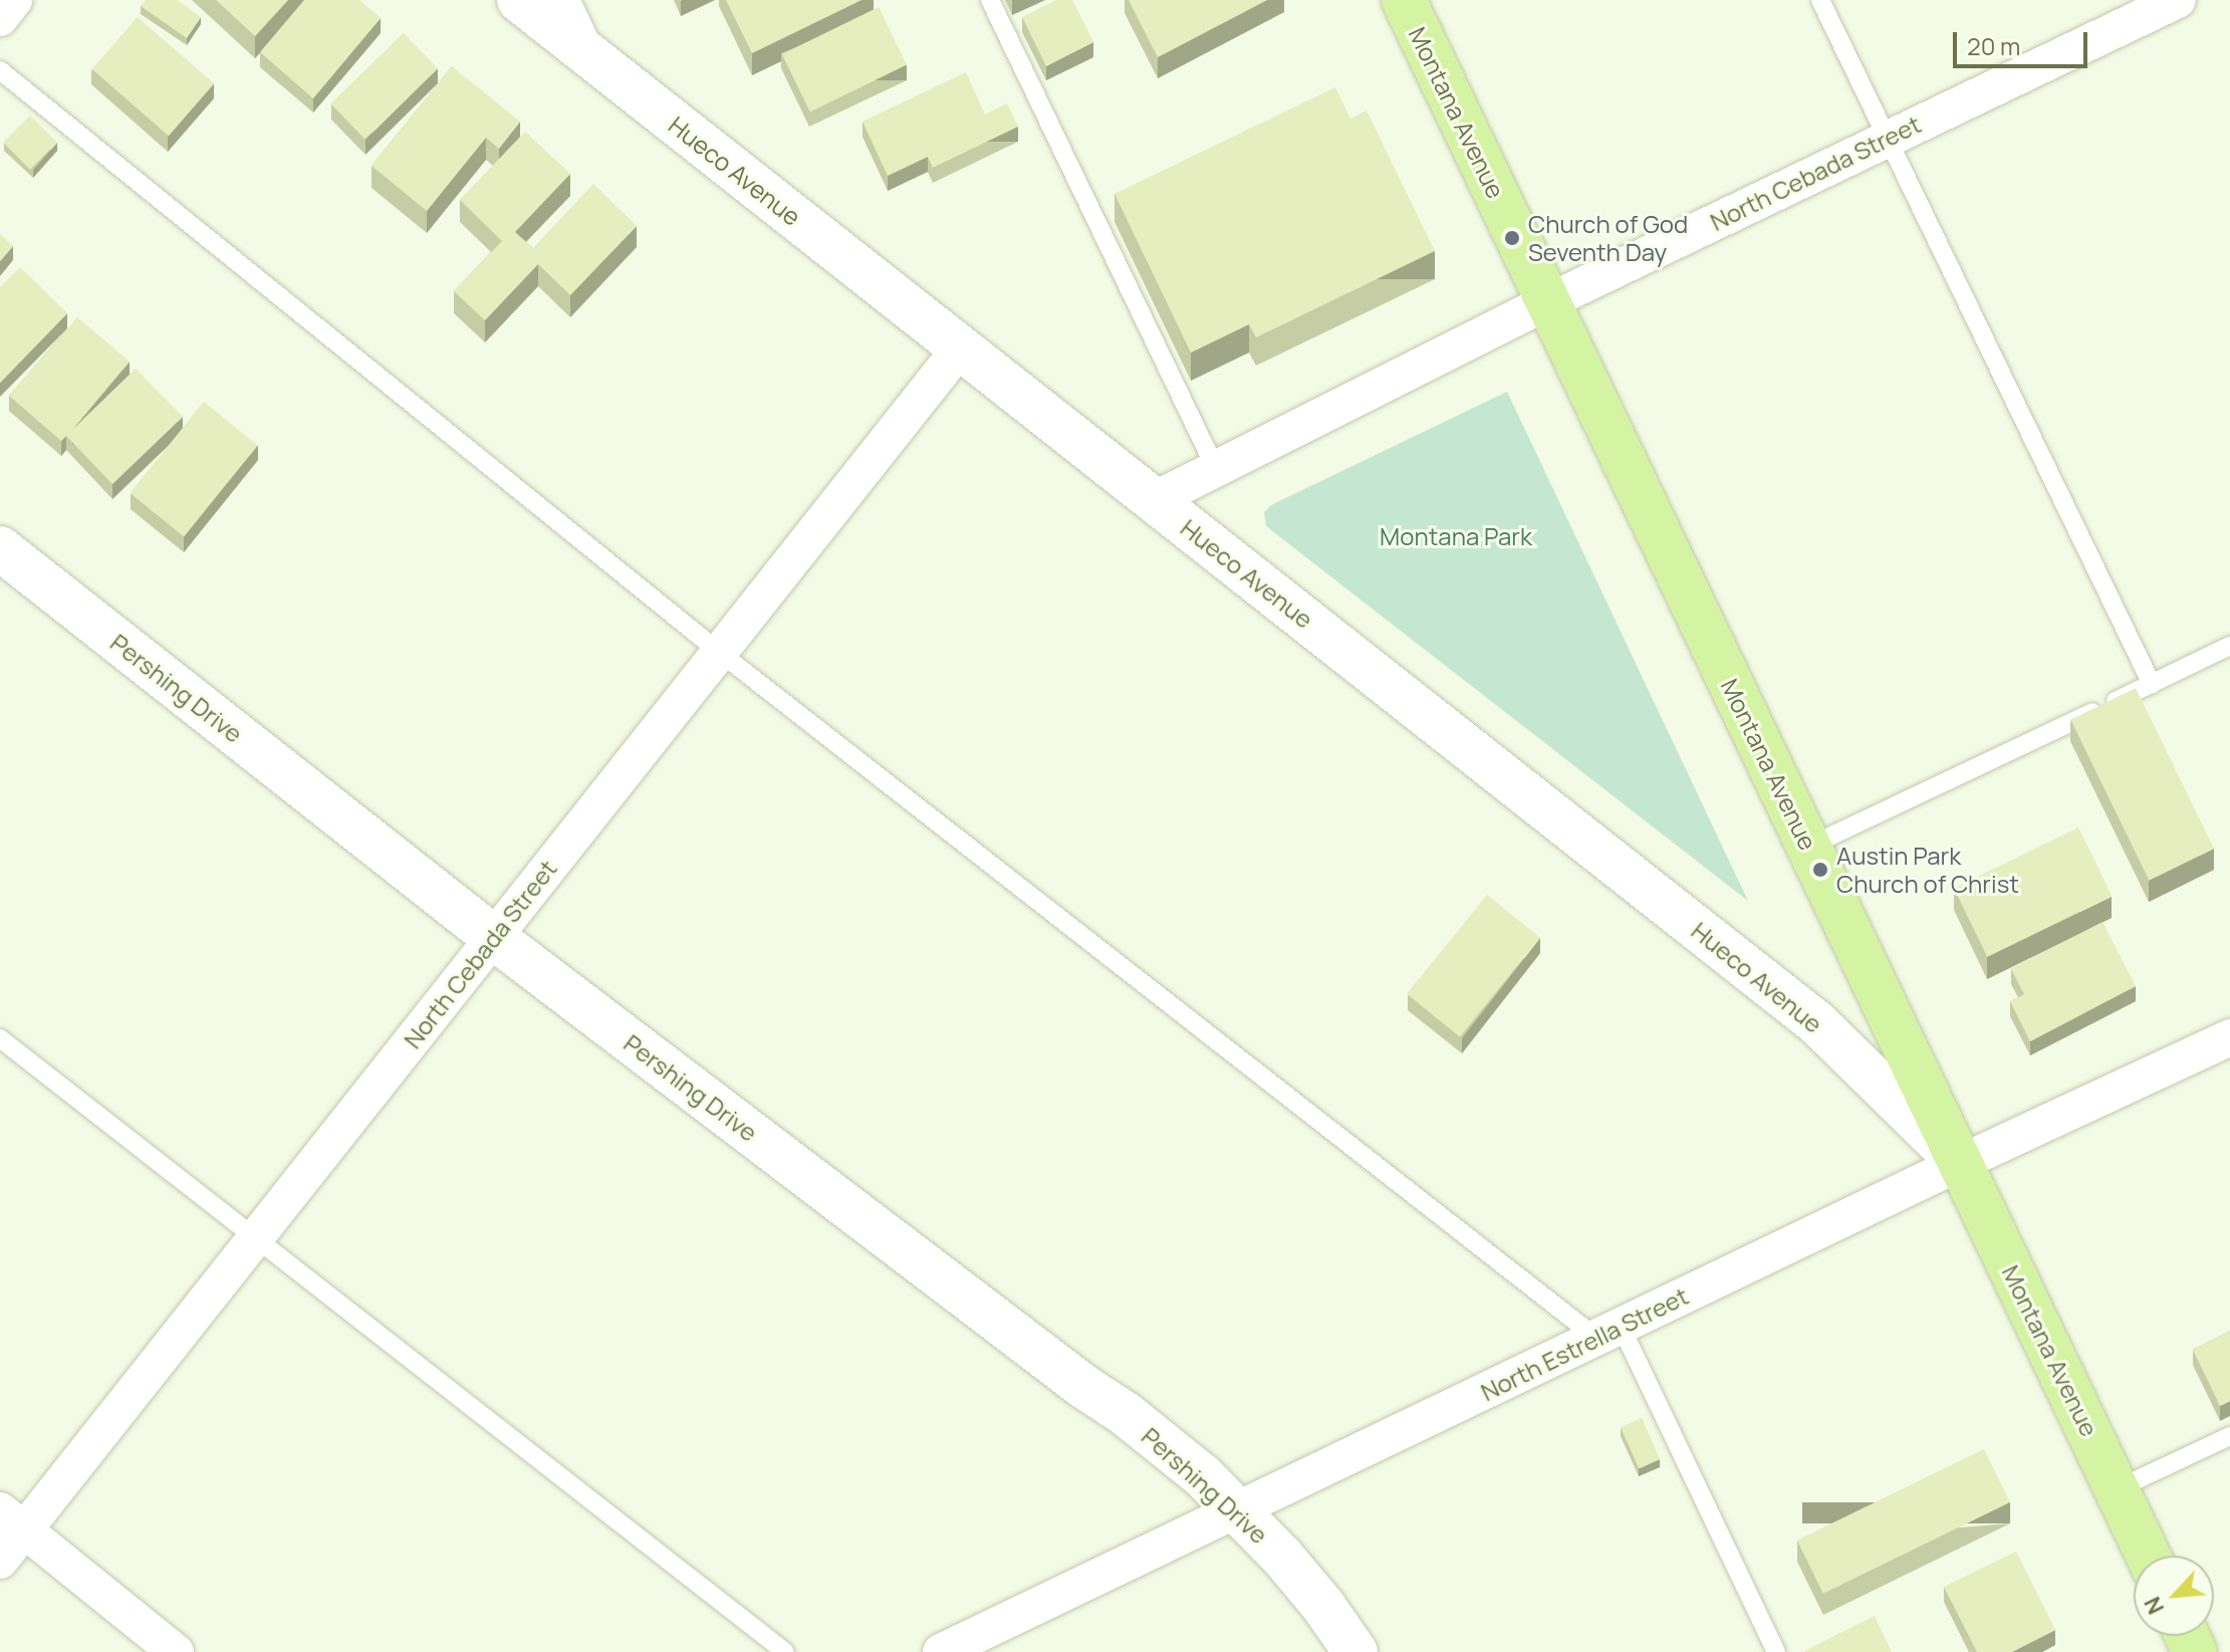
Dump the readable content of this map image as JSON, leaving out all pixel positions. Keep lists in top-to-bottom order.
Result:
{
  "streets": {
    "main road": ["Montana Avenue"],
    "street": [
      "Hueco Avenue",
      "North Cebada Street",
      "Pershing Drive",
      "North Estrella Street"
    ]
  },
  "crossings": [
    ["Montana Avenue", "Hueco Avenue"],
    ["Montana Avenue", "North Cebada Street"],
    ["Montana Avenue", "North Estrella Street"],
    ["Hueco Avenue", "North Cebada Street"],
    ["Hueco Avenue", "North Estrella Street"],
    ["North Cebada Street", "Pershing Drive"],
    ["Pershing Drive", "North Estrella Street"]
  ],
  "parks": ["Montana Park"],
  "places": ["Church of God Seventh Day", "Austin Park Church of Christ"],
  "scale_bar": "20 m",
  "north": "bottom left"
}
